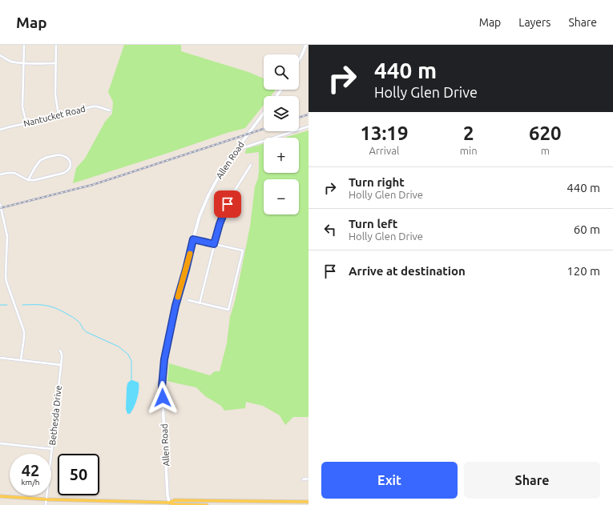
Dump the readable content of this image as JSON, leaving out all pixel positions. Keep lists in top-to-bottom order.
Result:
{
  "streets": {
    "main road": ["Allen Road"],
    "street": ["Nantucket Road", "Bethesda Drive"]
  },
  "page": {
    "header": "Map",
    "nav": ["Map", "Layers", "Share"],
    "turn": ["440 m", "Holly Glen Drive"],
    "map_buttons": ["+", "−"],
    "eta": [
      "13:19",
      "Arrival",
      "2",
      "min",
      "620",
      "m"
    ],
    "list": [
      {
        "name": "Turn right",
        "note": "Holly Glen Drive",
        "value": "440 m"
      },
      {
        "name": "Turn left",
        "note": "Holly Glen Drive",
        "value": "60 m"
      },
      {
        "name": "Arrive at destination",
        "value": "120 m"
      }
    ],
    "speed": "42 km/h",
    "limit": "50",
    "buttons": ["Exit", "Share"]
  }
}
